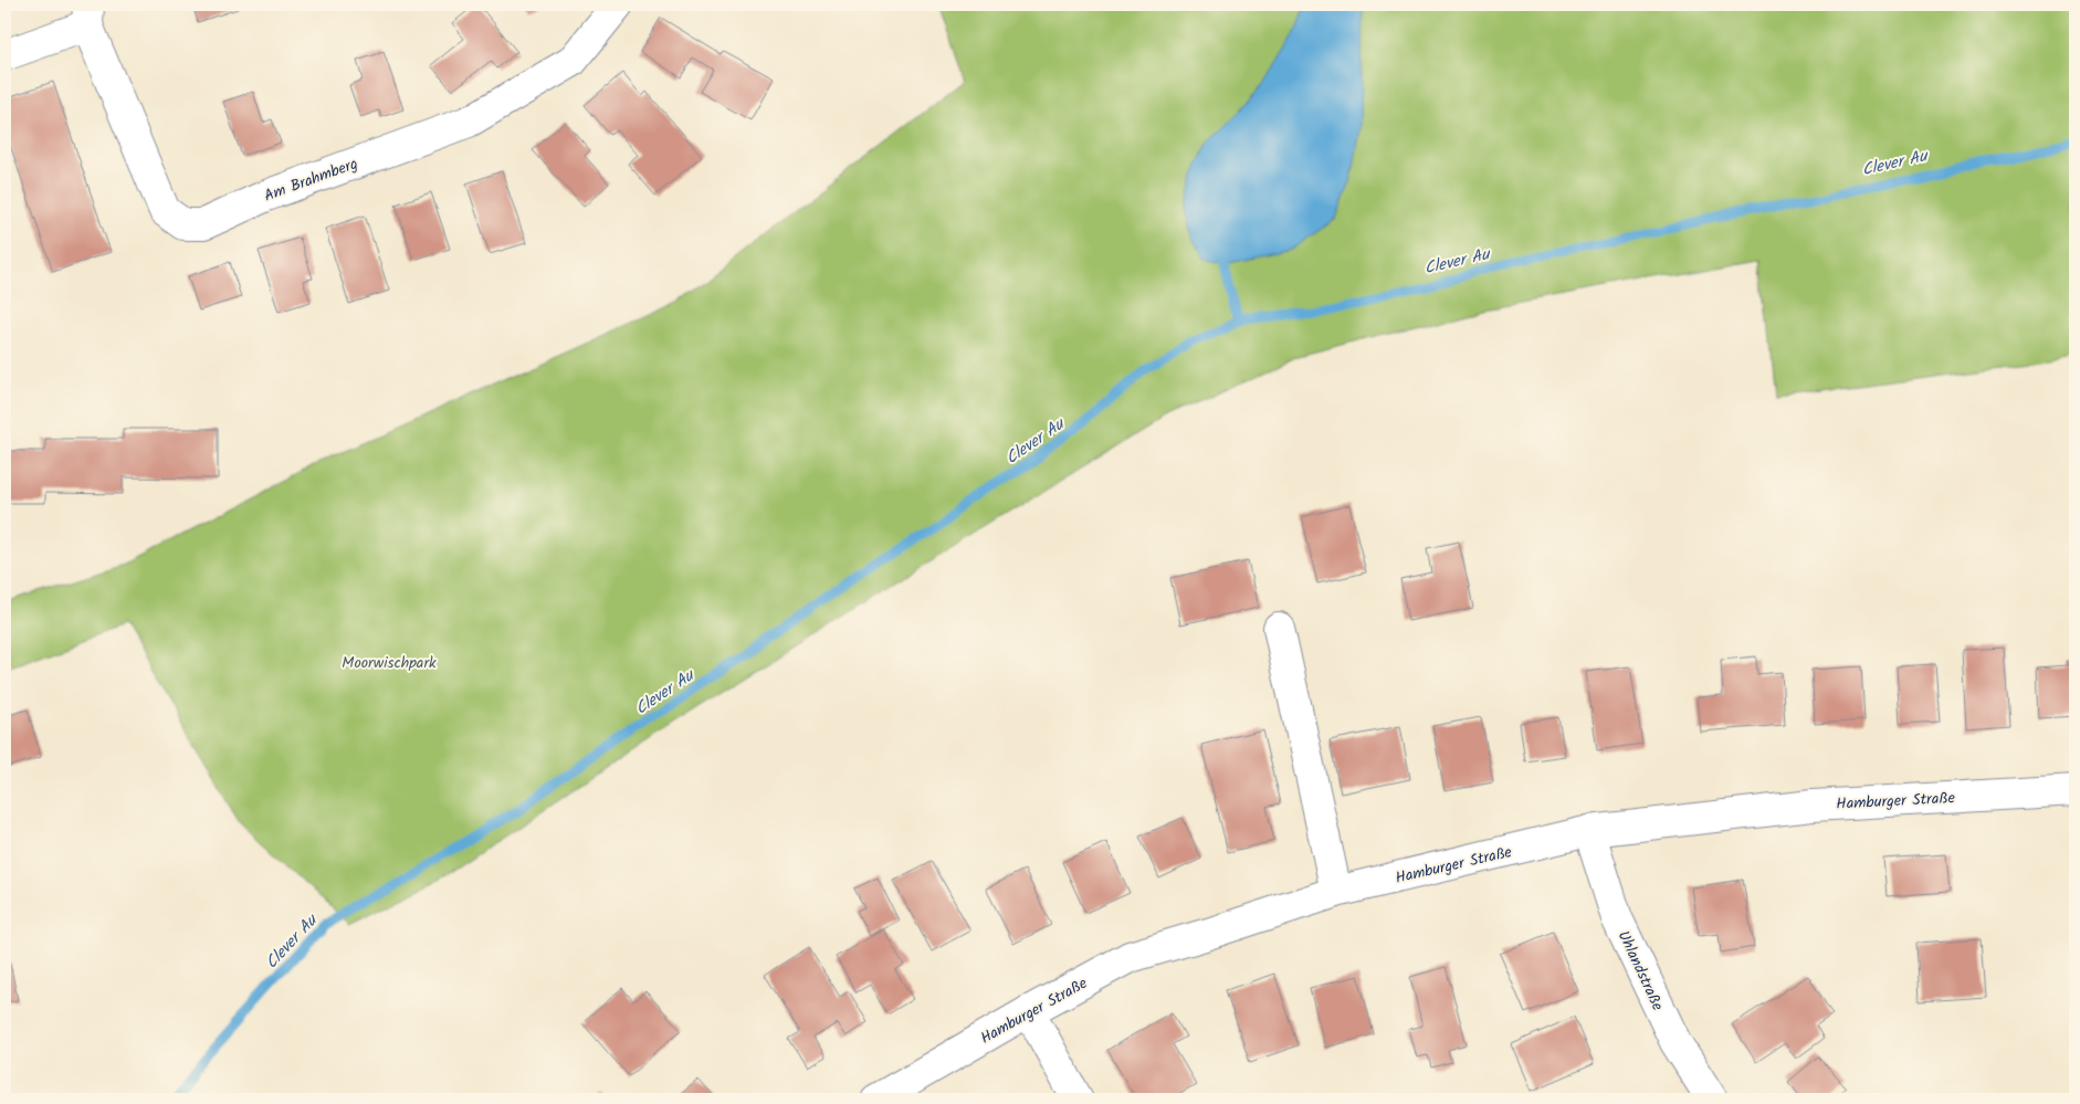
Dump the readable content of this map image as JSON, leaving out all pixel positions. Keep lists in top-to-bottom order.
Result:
{
  "streets": {
    "street": ["Am Brahmberg", "Hamburger Straße", "Uhlandstraße"]
  },
  "crossings": [
    ["Hamburger Straße", "Uhlandstraße"]
  ],
  "water": ["Clever Au"],
  "parks": ["Moorwischpark"]
}
